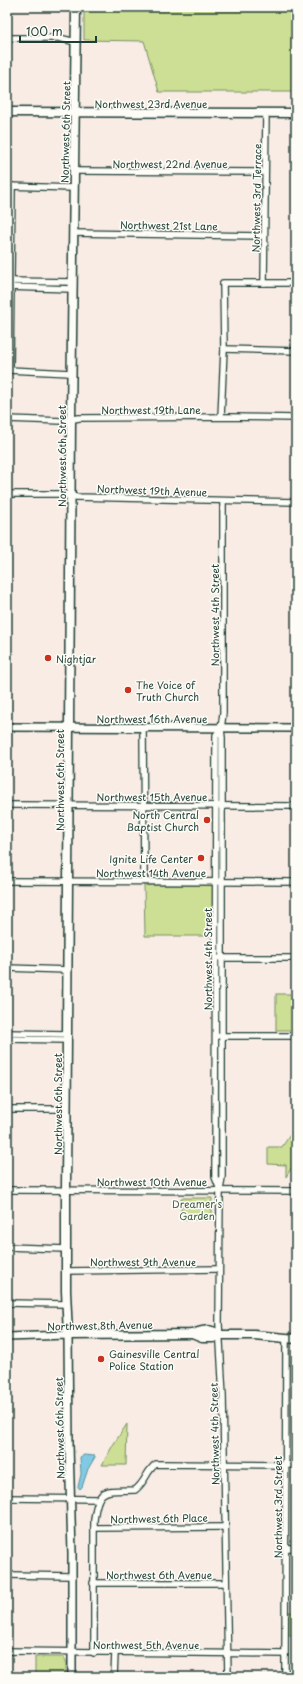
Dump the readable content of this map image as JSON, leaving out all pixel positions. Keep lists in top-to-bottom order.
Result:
{
  "streets": {
    "main road": ["Northwest 23rd Avenue", "Northwest 6th Street", "Northwest 8th Avenue"],
    "street": [
      "Northwest 22nd Avenue",
      "Northwest 3rd Terrace",
      "Northwest 21st Lane",
      "Northwest 19th Lane",
      "Northwest 19th Avenue",
      "Northwest 4th Street",
      "Northwest 16th Avenue",
      "Northwest 15th Avenue",
      "Northwest 14th Avenue",
      "Northwest 10th Avenue",
      "Northwest 9th Avenue",
      "Northwest 3rd Street",
      "Northwest 6th Place",
      "Northwest 6th Avenue",
      "Northwest 5th Avenue"
    ]
  },
  "crossings": [
    ["Northwest 23rd Avenue", "Northwest 6th Street"],
    ["Northwest 23rd Avenue", "Northwest 3rd Terrace"],
    ["Northwest 6th Street", "Northwest 22nd Avenue"],
    ["Northwest 6th Street", "Northwest 21st Lane"],
    ["Northwest 6th Street", "Northwest 19th Lane"],
    ["Northwest 6th Street", "Northwest 19th Avenue"],
    ["Northwest 6th Street", "Northwest 16th Avenue"],
    ["Northwest 6th Street", "Northwest 15th Avenue"],
    ["Northwest 6th Street", "Northwest 14th Avenue"],
    ["Northwest 6th Street", "Northwest 10th Avenue"],
    ["Northwest 6th Street", "Northwest 9th Avenue"],
    ["Northwest 6th Street", "Northwest 8th Avenue"],
    ["Northwest 6th Street", "Northwest 5th Avenue"],
    ["Northwest 22nd Avenue", "Northwest 3rd Terrace"],
    ["Northwest 3rd Terrace", "Northwest 21st Lane"],
    ["Northwest 19th Avenue", "Northwest 4th Street"],
    ["Northwest 4th Street", "Northwest 16th Avenue"],
    ["Northwest 4th Street", "Northwest 15th Avenue"],
    ["Northwest 4th Street", "Northwest 14th Avenue"],
    ["Northwest 4th Street", "Northwest 10th Avenue"],
    ["Northwest 4th Street", "Northwest 9th Avenue"],
    ["Northwest 4th Street", "Northwest 8th Avenue"],
    ["Northwest 4th Street", "Northwest 6th Place"],
    ["Northwest 4th Street", "Northwest 6th Avenue"],
    ["Northwest 4th Street", "Northwest 5th Avenue"],
    ["Northwest 8th Avenue", "Northwest 3rd Street"],
    ["Northwest 3rd Street", "Northwest 5th Avenue"]
  ],
  "parks": ["Dreamer's Garden"],
  "places": [
    "Nightjar",
    "The Voice of Truth Church",
    "North Central Baptist Church",
    "Ignite Life Center",
    "Gainesville Central Police Station"
  ],
  "scale_bar": "100 m"
}
